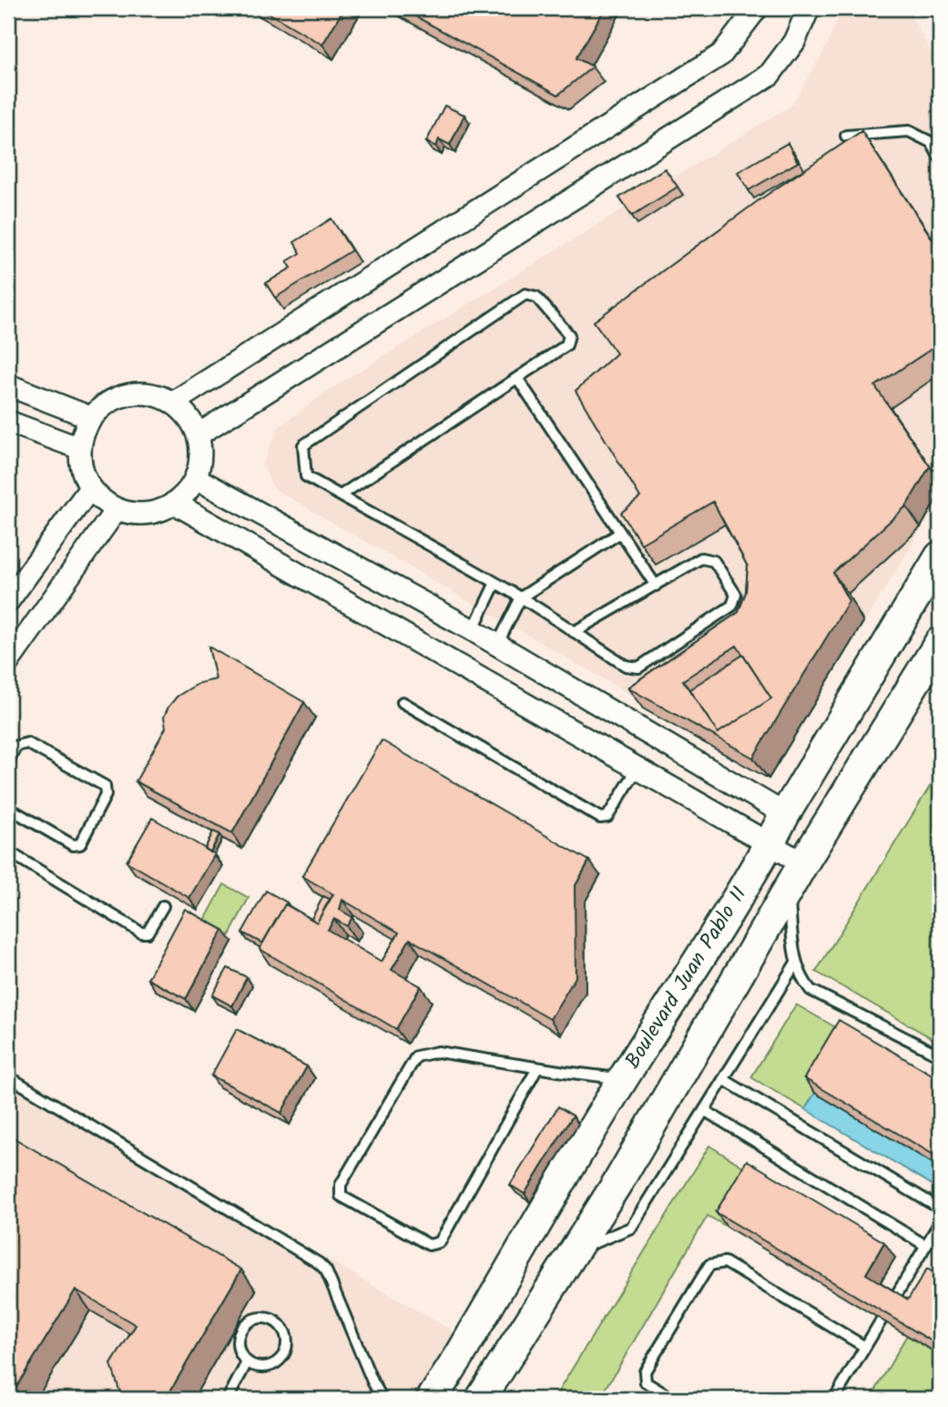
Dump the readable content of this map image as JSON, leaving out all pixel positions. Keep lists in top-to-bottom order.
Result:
{
  "streets": {
    "street": ["Boulevard Juan Pablo II"]
  }
}
